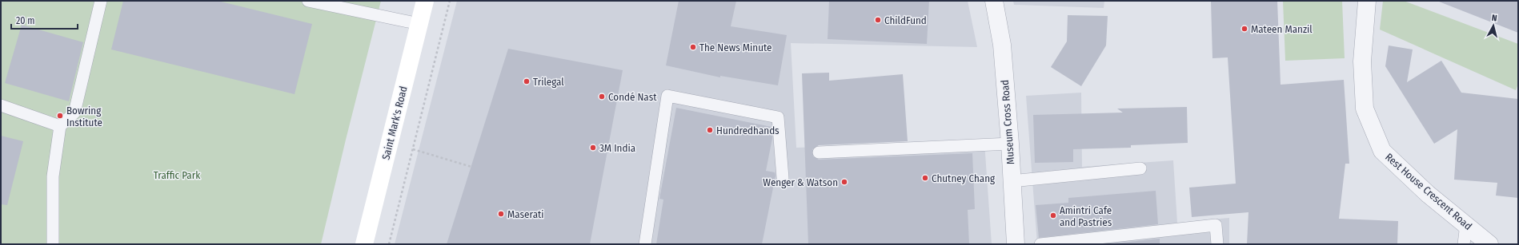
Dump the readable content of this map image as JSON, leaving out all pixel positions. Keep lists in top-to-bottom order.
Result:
{
  "streets": {
    "main road": ["Saint Mark's Road"],
    "street": ["Museum Cross Road", "Rest House Crescent Road"]
  },
  "parks": ["Traffic Park"],
  "places": [
    "ChildFund",
    "Mateen Manzil",
    "The News Minute",
    "Trilegal",
    "Condé Nast",
    "Bowring Institute",
    "Hundredhands",
    "3M India",
    "Chutney Chang",
    "Wenger & Watson",
    "Maserati",
    "Amintri Cafe and Pastries"
  ],
  "scale_bar": "20 m",
  "north": "top"
}
